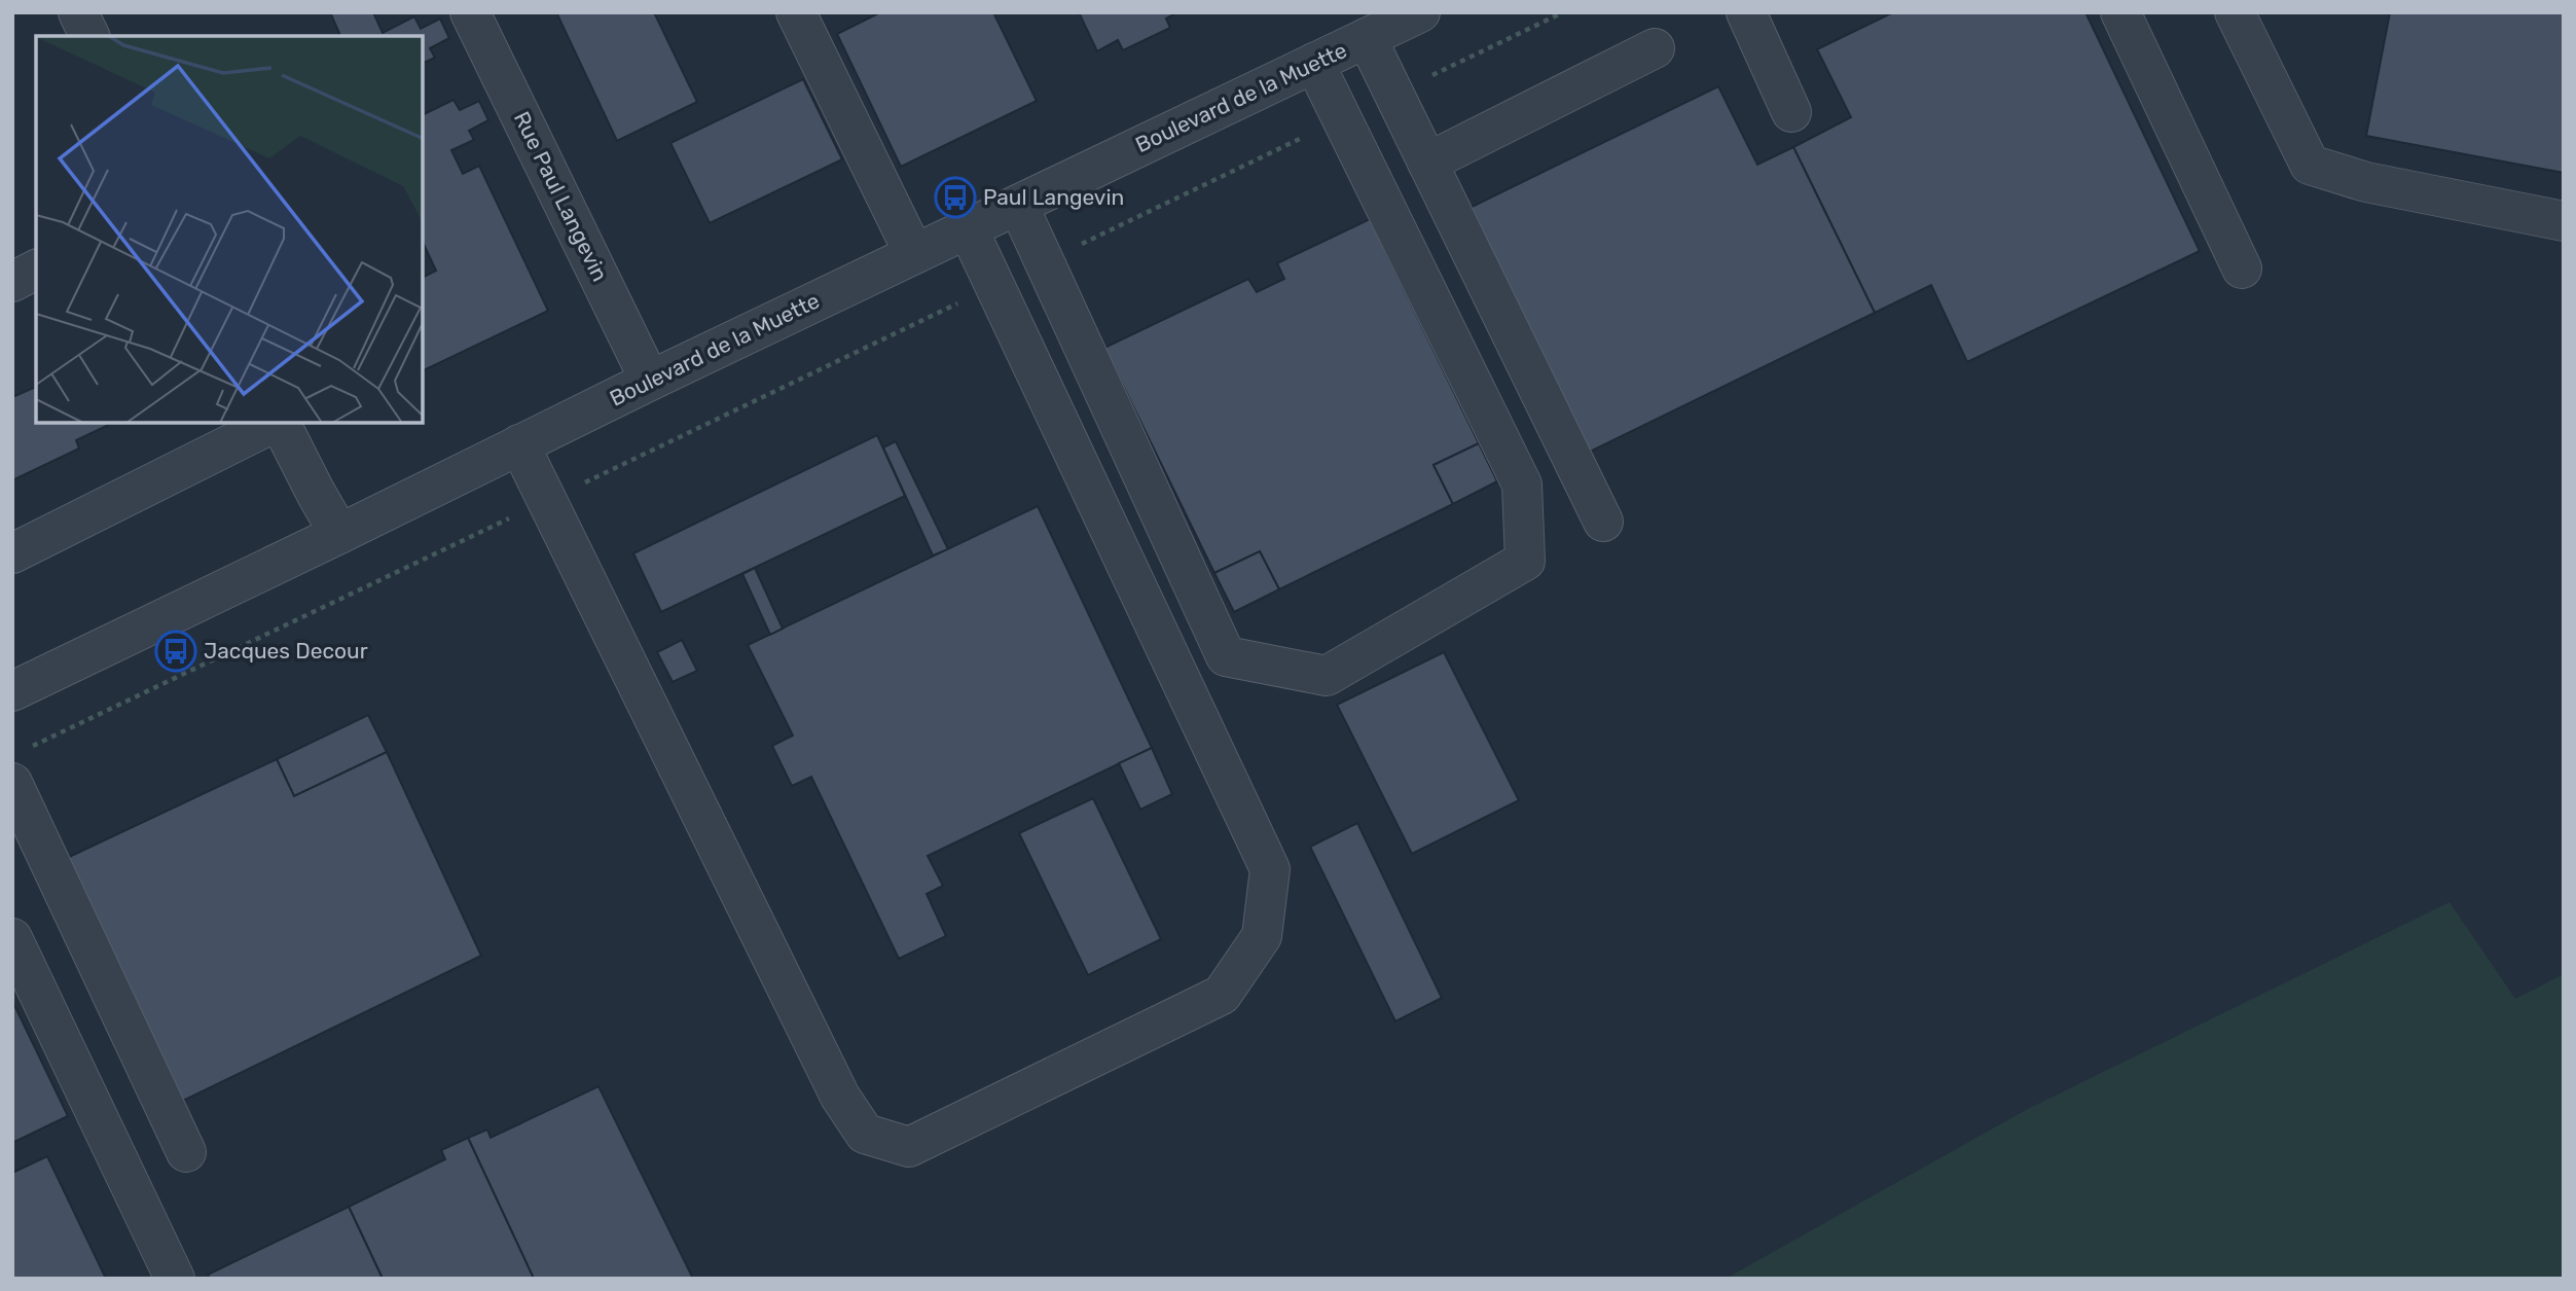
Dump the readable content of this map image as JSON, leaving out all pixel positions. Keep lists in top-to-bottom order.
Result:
{
  "streets": {
    "street": ["Boulevard de la Muette", "Rue Paul Langevin"]
  },
  "crossings": [
    ["Boulevard de la Muette", "Rue Paul Langevin"]
  ],
  "places": {
    "bus stop": ["Paul Langevin", "Jacques Decour"]
  }
}
